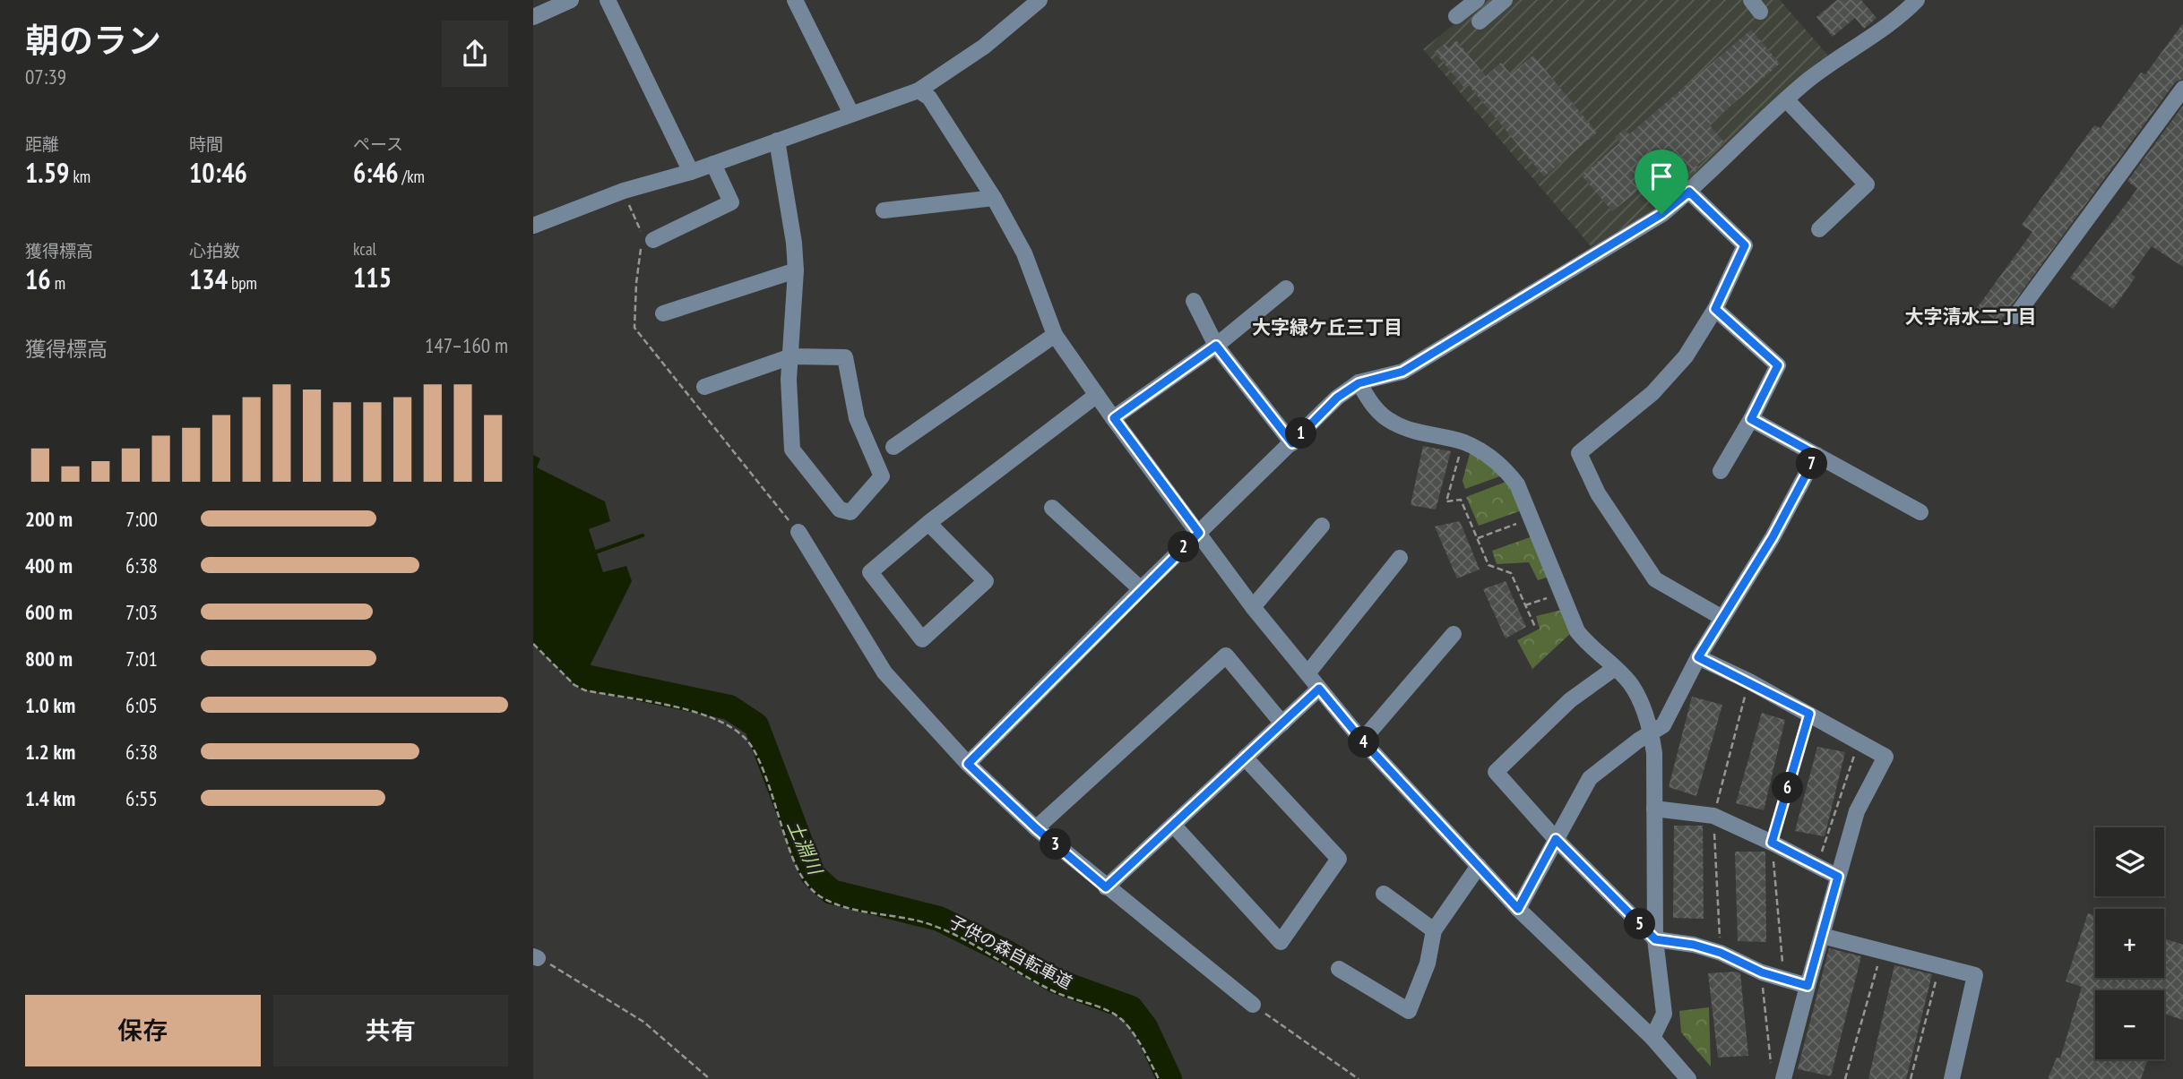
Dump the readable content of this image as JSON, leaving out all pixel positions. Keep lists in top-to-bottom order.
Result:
{
  "streets": {
    "path": ["子供の森自転車道"]
  },
  "districts": ["大字清水二丁目", "大字緑ケ丘三丁目"],
  "water": ["土淵川"],
  "page": {
    "heading": ["朝のラン", "07:39"],
    "stats": [
      ["距離", "1.59 km"],
      ["時間", "10:46"],
      ["ペース", "6:46 /km"],
      ["獲得標高", "16 m"],
      ["心拍数", "134 bpm"],
      ["kcal", "115"]
    ],
    "chart": ["獲得標高", "147–160 m"],
    "pins": [
      "1",
      "7",
      "2",
      "4",
      "6",
      "3",
      "5"
    ],
    "list": [
      {
        "name": "200 m",
        "note": "7:00"
      },
      {
        "name": "400 m",
        "note": "6:38"
      },
      {
        "name": "600 m",
        "note": "7:03"
      },
      {
        "name": "800 m",
        "note": "7:01"
      },
      {
        "name": "1.0 km",
        "note": "6:05"
      },
      {
        "name": "1.2 km",
        "note": "6:38"
      },
      {
        "name": "1.4 km",
        "note": "6:55"
      }
    ],
    "map_buttons": ["+", "−"],
    "buttons": ["保存", "共有"]
  }
}
